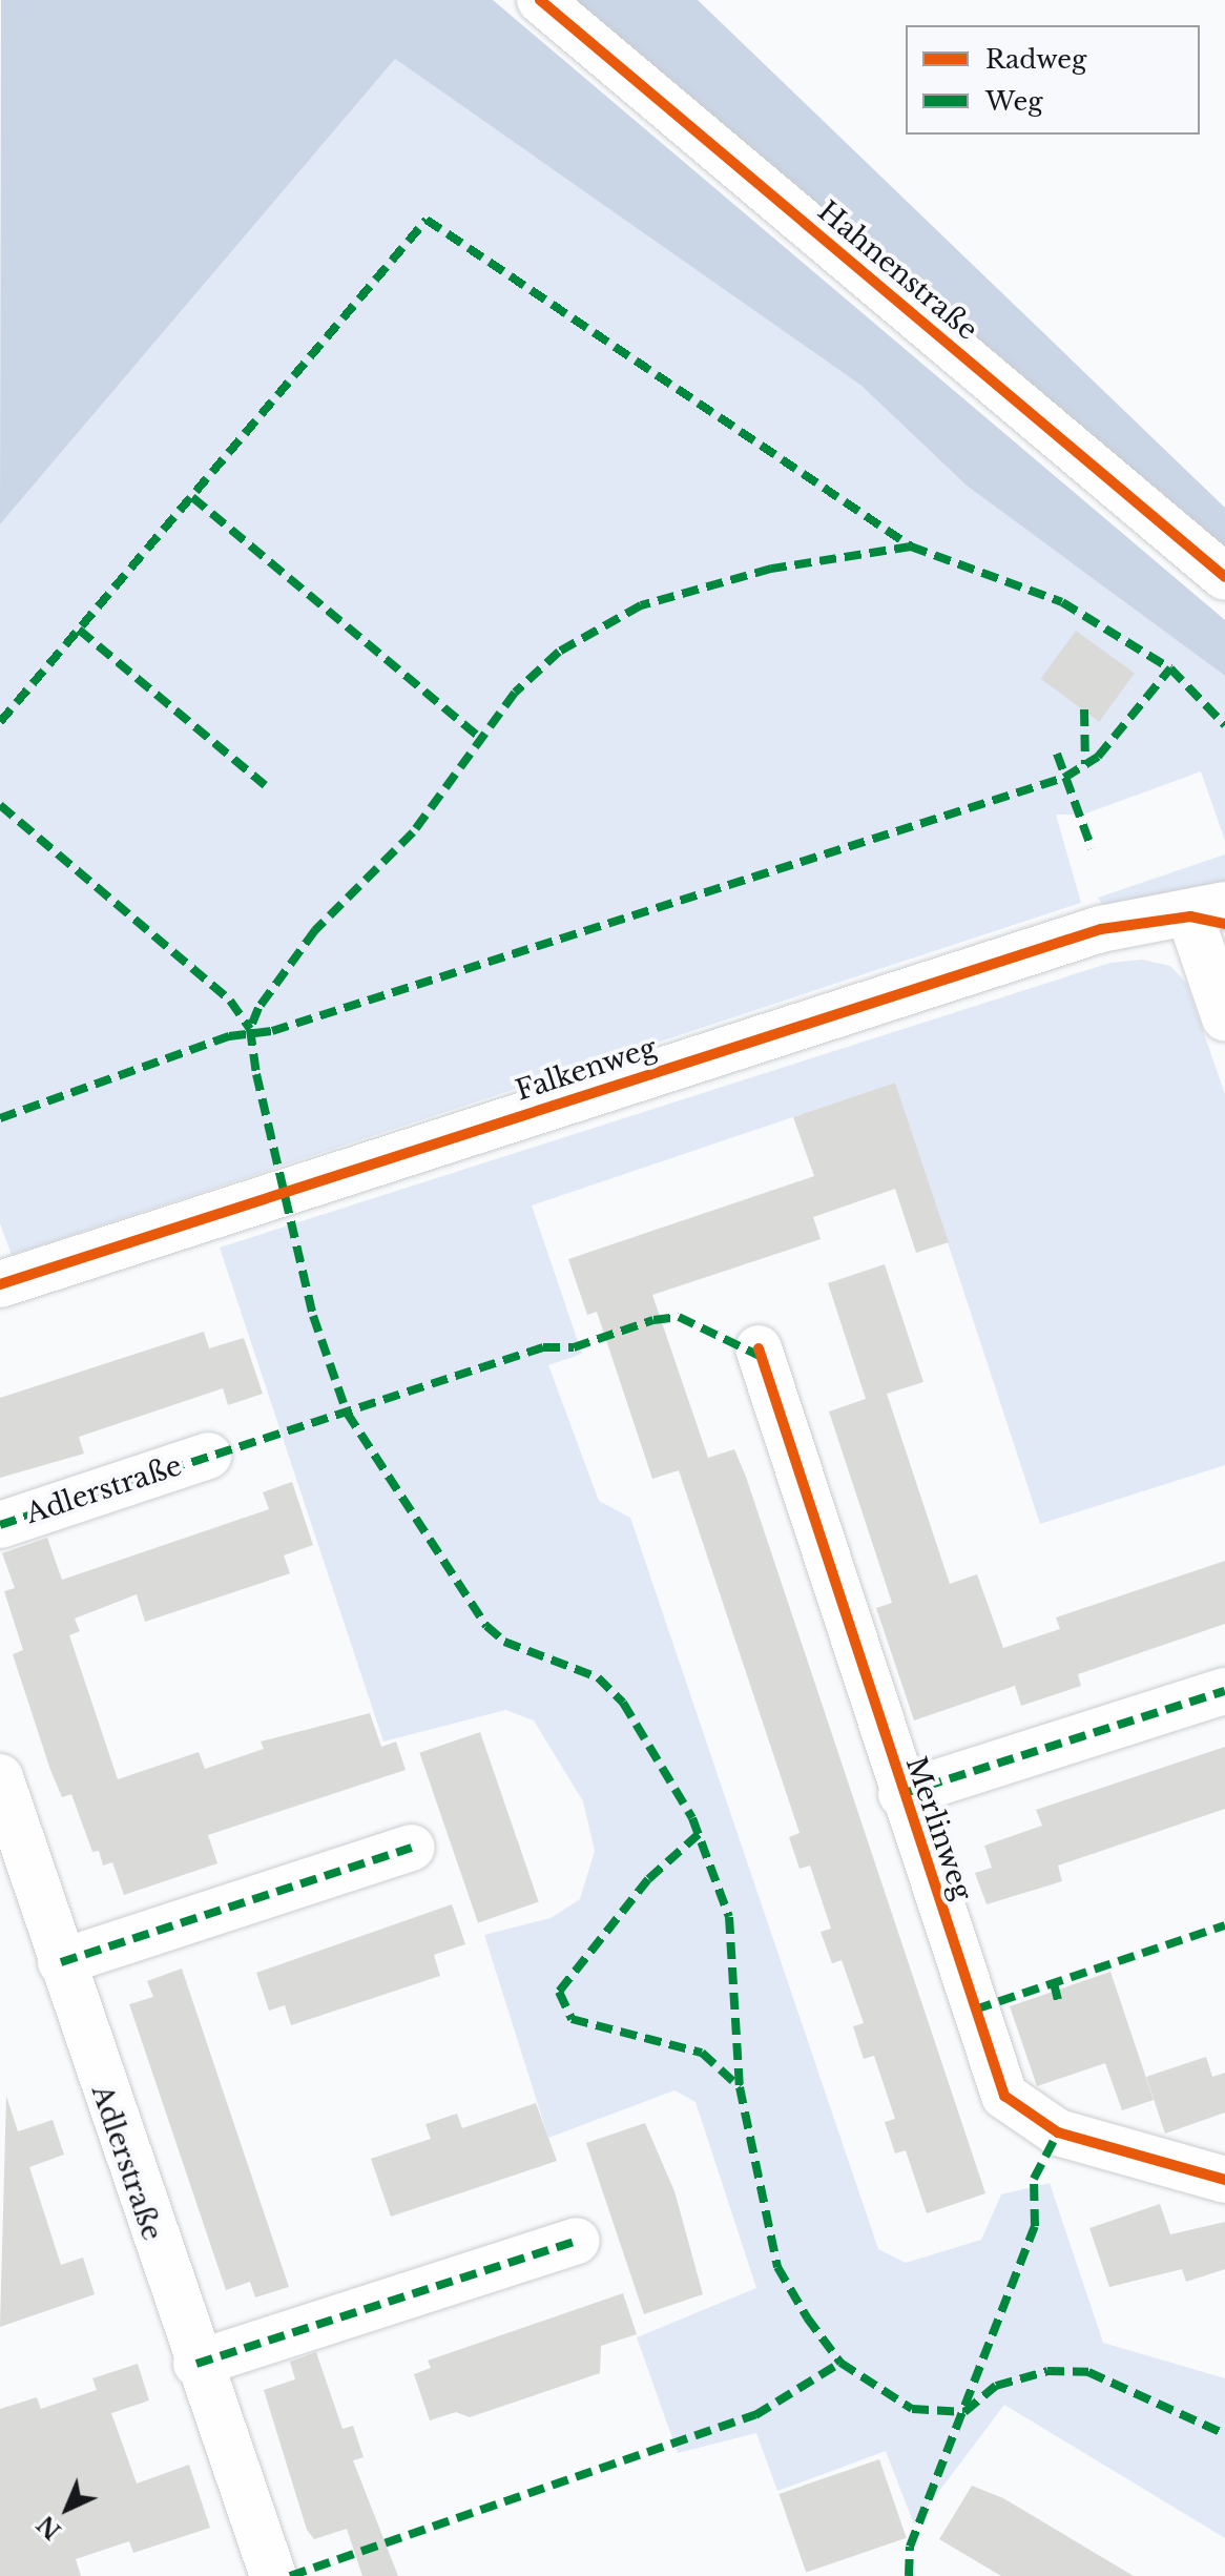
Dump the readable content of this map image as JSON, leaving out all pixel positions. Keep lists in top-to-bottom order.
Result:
{
  "streets": {
    "street": [
      "Hahnenstraße",
      "Falkenweg",
      "Adlerstraße",
      "Merlinweg"
    ]
  },
  "legend": ["Radweg", "Weg"],
  "north": "bottom left"
}
